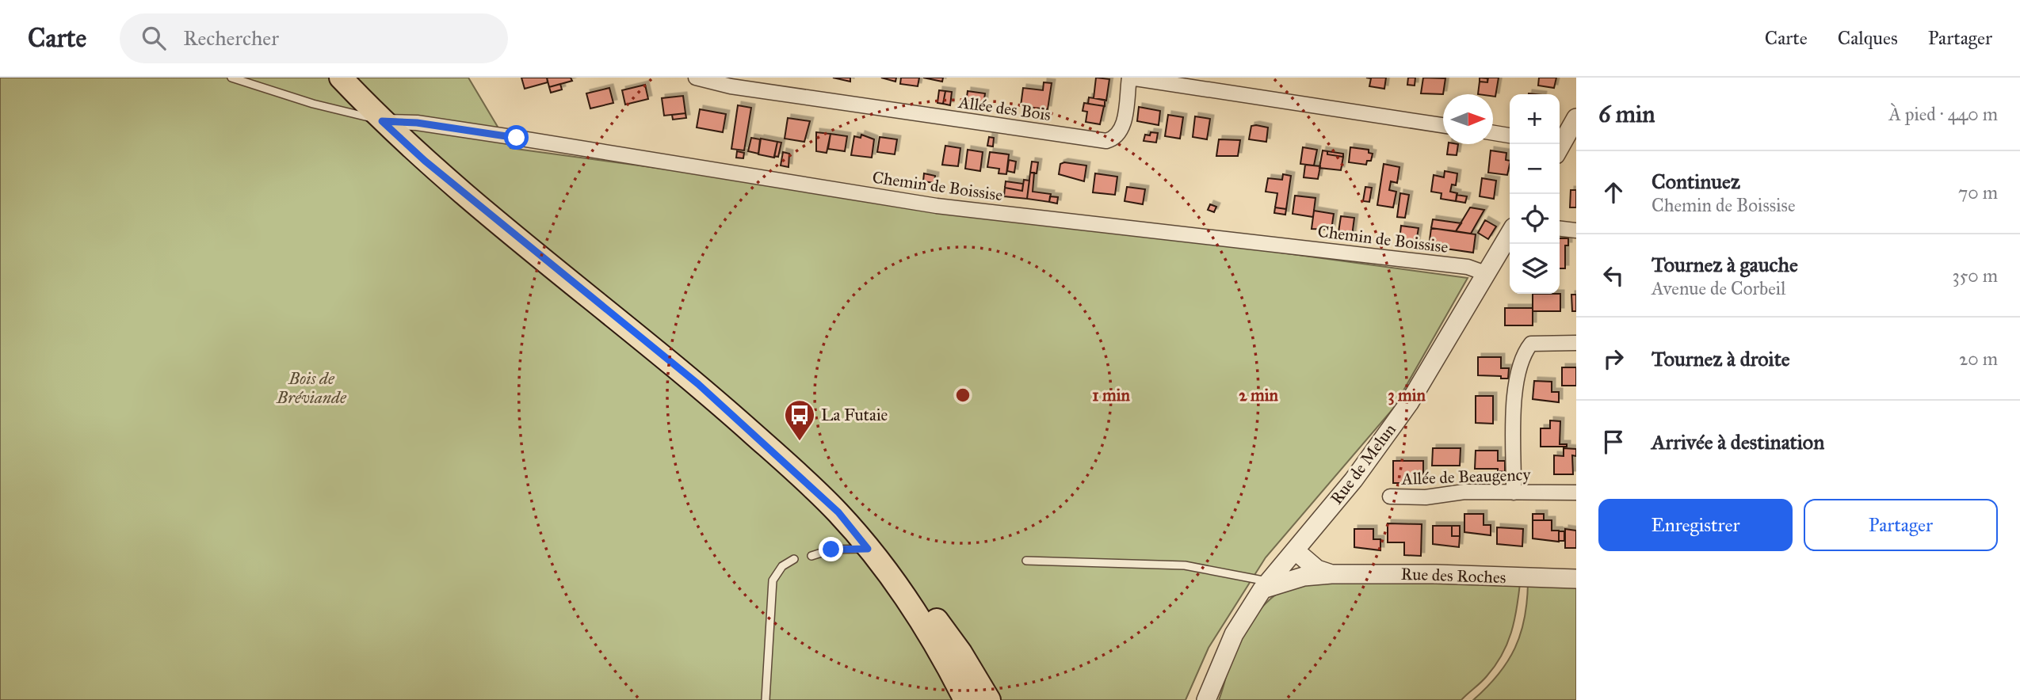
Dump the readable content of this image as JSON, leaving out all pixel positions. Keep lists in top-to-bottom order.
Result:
{
  "streets": {
    "street": [
      "Allée des Bois",
      "Chemin de Boissise",
      "Rue de Melun",
      "Allée de Beaugency",
      "Rue des Roches"
    ]
  },
  "crossings": [
    ["Chemin de Boissise", "Rue de Melun"],
    ["Rue de Melun", "Rue des Roches"]
  ],
  "parks": ["Bois de Bréviande"],
  "places": {
    "bus stop": ["La Futaie"]
  },
  "north": "right",
  "page": {
    "header": "Carte",
    "search": "Rechercher",
    "nav": ["Carte", "Calques", "Partager"],
    "heading": ["6 min", "À pied · 440 m"],
    "map_buttons": ["+", "−"],
    "list": [
      ["Continuez", "Chemin de Boissise", "70 m"],
      ["Tournez à gauche", "Avenue de Corbeil", "350 m"],
      ["Tournez à droite", "20 m"],
      "Arrivée à destination"
    ],
    "buttons": ["Enregistrer", "Partager"]
  },
  "rings": ["1 min", "2 min", "3 min"]
}
